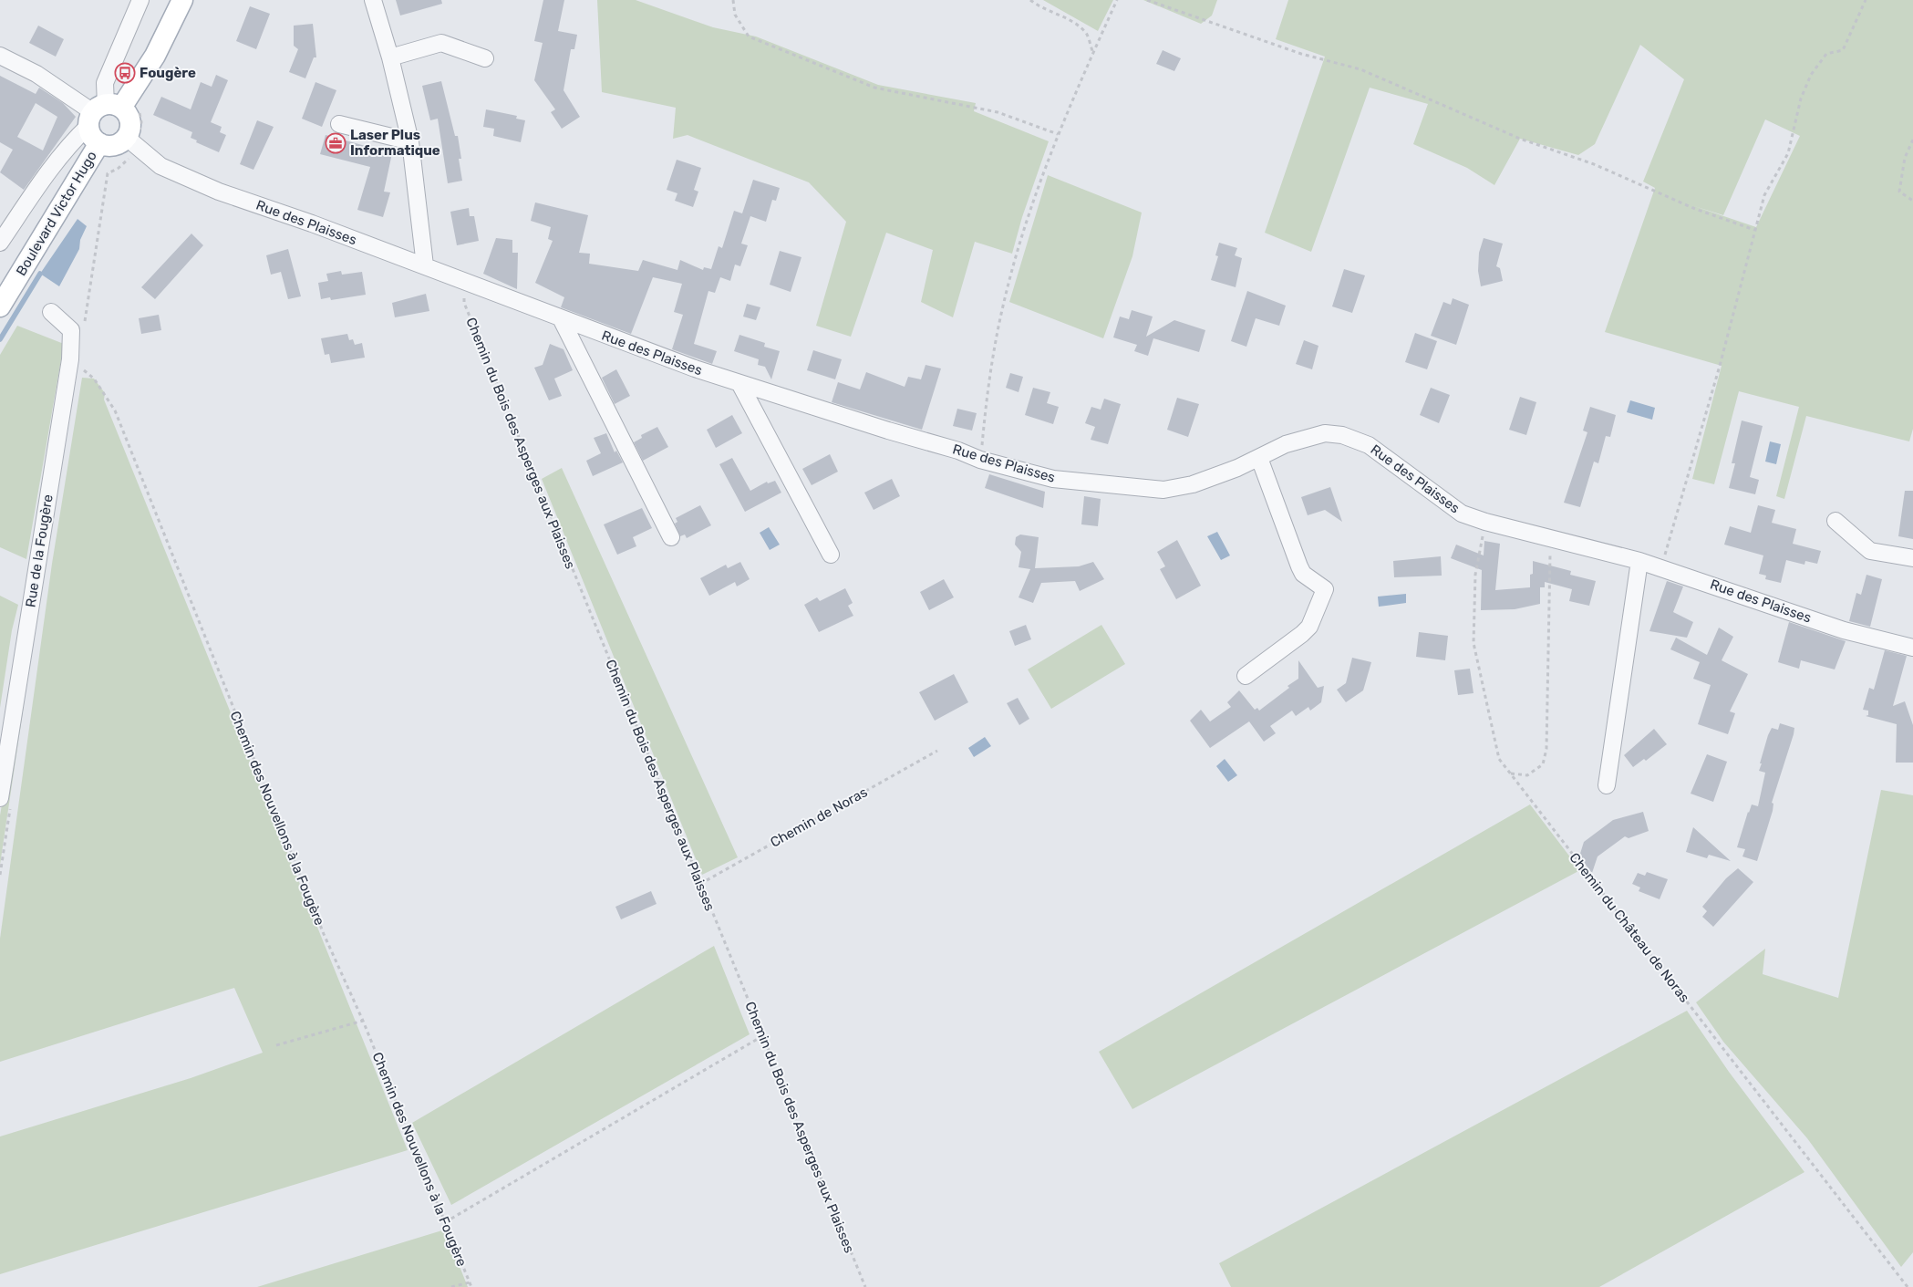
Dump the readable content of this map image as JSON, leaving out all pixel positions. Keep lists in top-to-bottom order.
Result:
{
  "streets": {
    "main road": ["Boulevard Victor Hugo"],
    "street": ["Rue des Plaisses", "Rue de la Fougère"],
    "path": [
      "Chemin du Bois des Asperges aux Plaisses",
      "Chemin de Noras",
      "Chemin des Nouvellons à la Fougère",
      "Chemin du Château de Noras"
    ]
  },
  "crossings": [
    ["Rue des Plaisses", "Chemin du Bois des Asperges aux Plaisses"],
    ["Rue des Plaisses", "Chemin du Château de Noras"],
    ["Chemin du Bois des Asperges aux Plaisses", "Chemin de Noras"],
    ["Rue de la Fougère", "Chemin des Nouvellons à la Fougère"]
  ],
  "places": {
    "bus stop": ["Fougère"],
    "office": ["Laser Plus Informatique"]
  }
}
